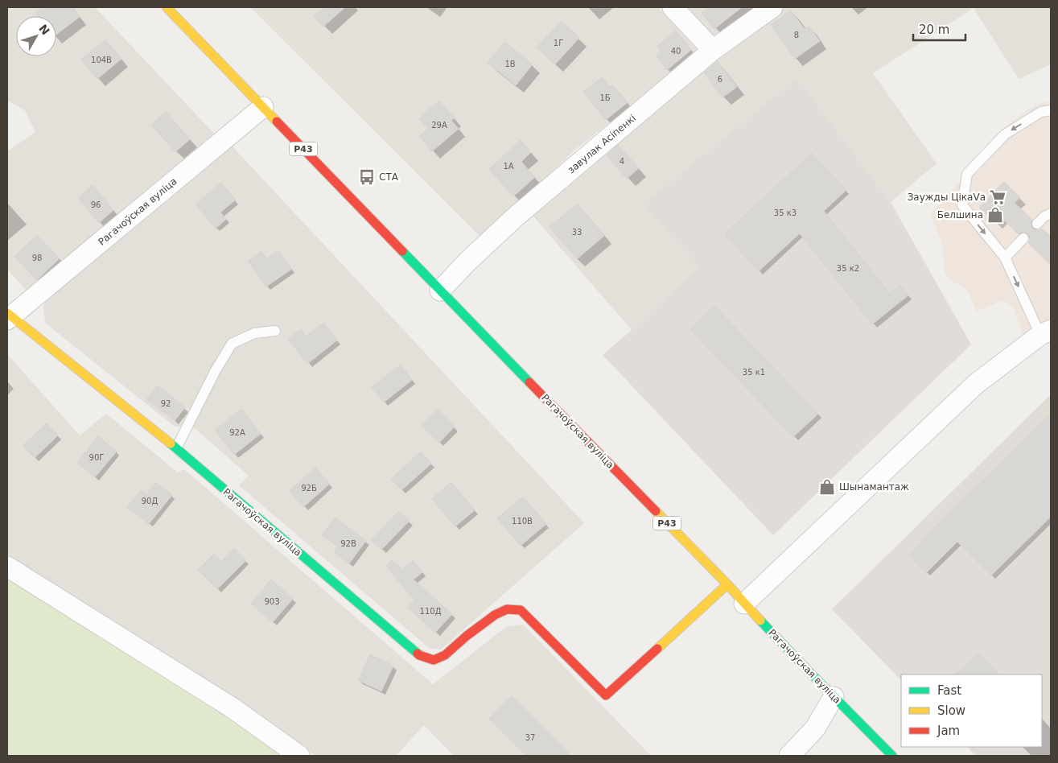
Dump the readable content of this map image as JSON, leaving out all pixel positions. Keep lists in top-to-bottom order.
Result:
{
  "streets": {
    "main road": ["Р43", "Рагачоўская вуліца"],
    "street": ["завулак Асіпенкі"]
  },
  "crossings": [
    ["завулак Асіпенкі", "Рагачоўская вуліца"]
  ],
  "places": {
    "bus stop": ["СТА"],
    "supermarket": ["Заужды ЦікаVа"],
    "shop": ["Белшина", "Шынамантаж"]
  },
  "house_numbers": [
    "8",
    "1Г",
    "40",
    "104В",
    "1В",
    "6",
    "1Б",
    "29А",
    "4",
    "1А",
    "96",
    "35 к3",
    "33",
    "98",
    "35 к2",
    "35 к1",
    "92",
    "92А",
    "90Г",
    "92Б",
    "90Д",
    "110В",
    "92В",
    "90З",
    "110Д",
    "37"
  ],
  "legend": ["Fast", "Slow", "Jam"],
  "scale_bar": "20 m",
  "north": "top right"
}
